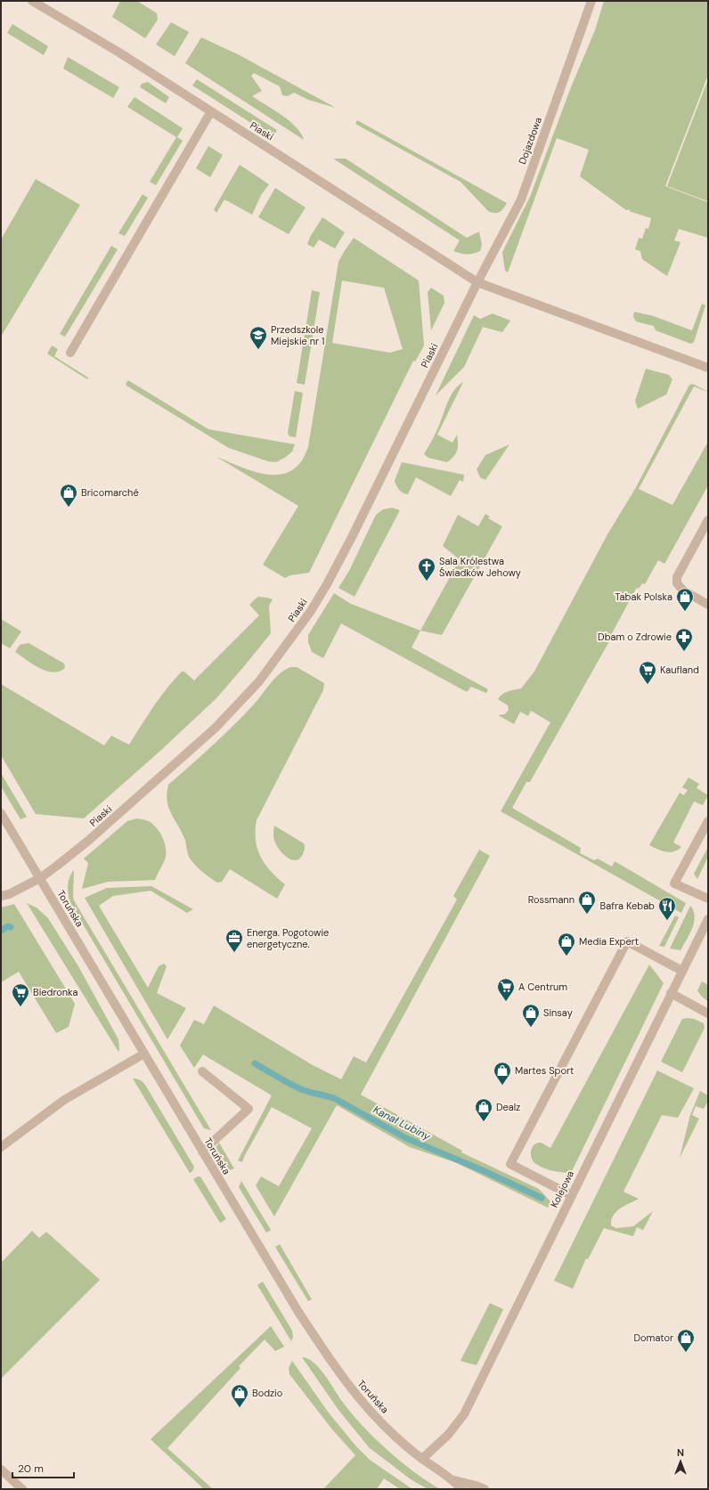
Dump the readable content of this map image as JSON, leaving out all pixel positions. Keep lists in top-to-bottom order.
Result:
{
  "streets": {
    "street": [
      "Piaski",
      "Dojazdowa",
      "Toruńska",
      "Kolejowa"
    ]
  },
  "crossings": [
    ["Piaski", "Dojazdowa"],
    ["Piaski", "Toruńska"],
    ["Toruńska", "Kolejowa"]
  ],
  "water": ["Kanał Lubiny"],
  "places": {
    "school or university": ["Przedszkole Miejskie nr 1"],
    "shop": [
      "Bricomarché",
      "Tabak Polska",
      "Rossmann",
      "Media Expert",
      "Sinsay",
      "Martes Sport",
      "Dealz",
      "Domator",
      "Bodzio"
    ],
    "church": ["Sala Królestwa Świadków Jehowy"],
    "pharmacy": ["Dbam o Zdrowie"],
    "supermarket": ["Kaufland", "A Centrum", "Biedronka"],
    "restaurant": ["Bafra Kebab"],
    "office": ["Energa. Pogotowie energetyczne."]
  },
  "scale_bar": "20 m",
  "north": "top"
}
